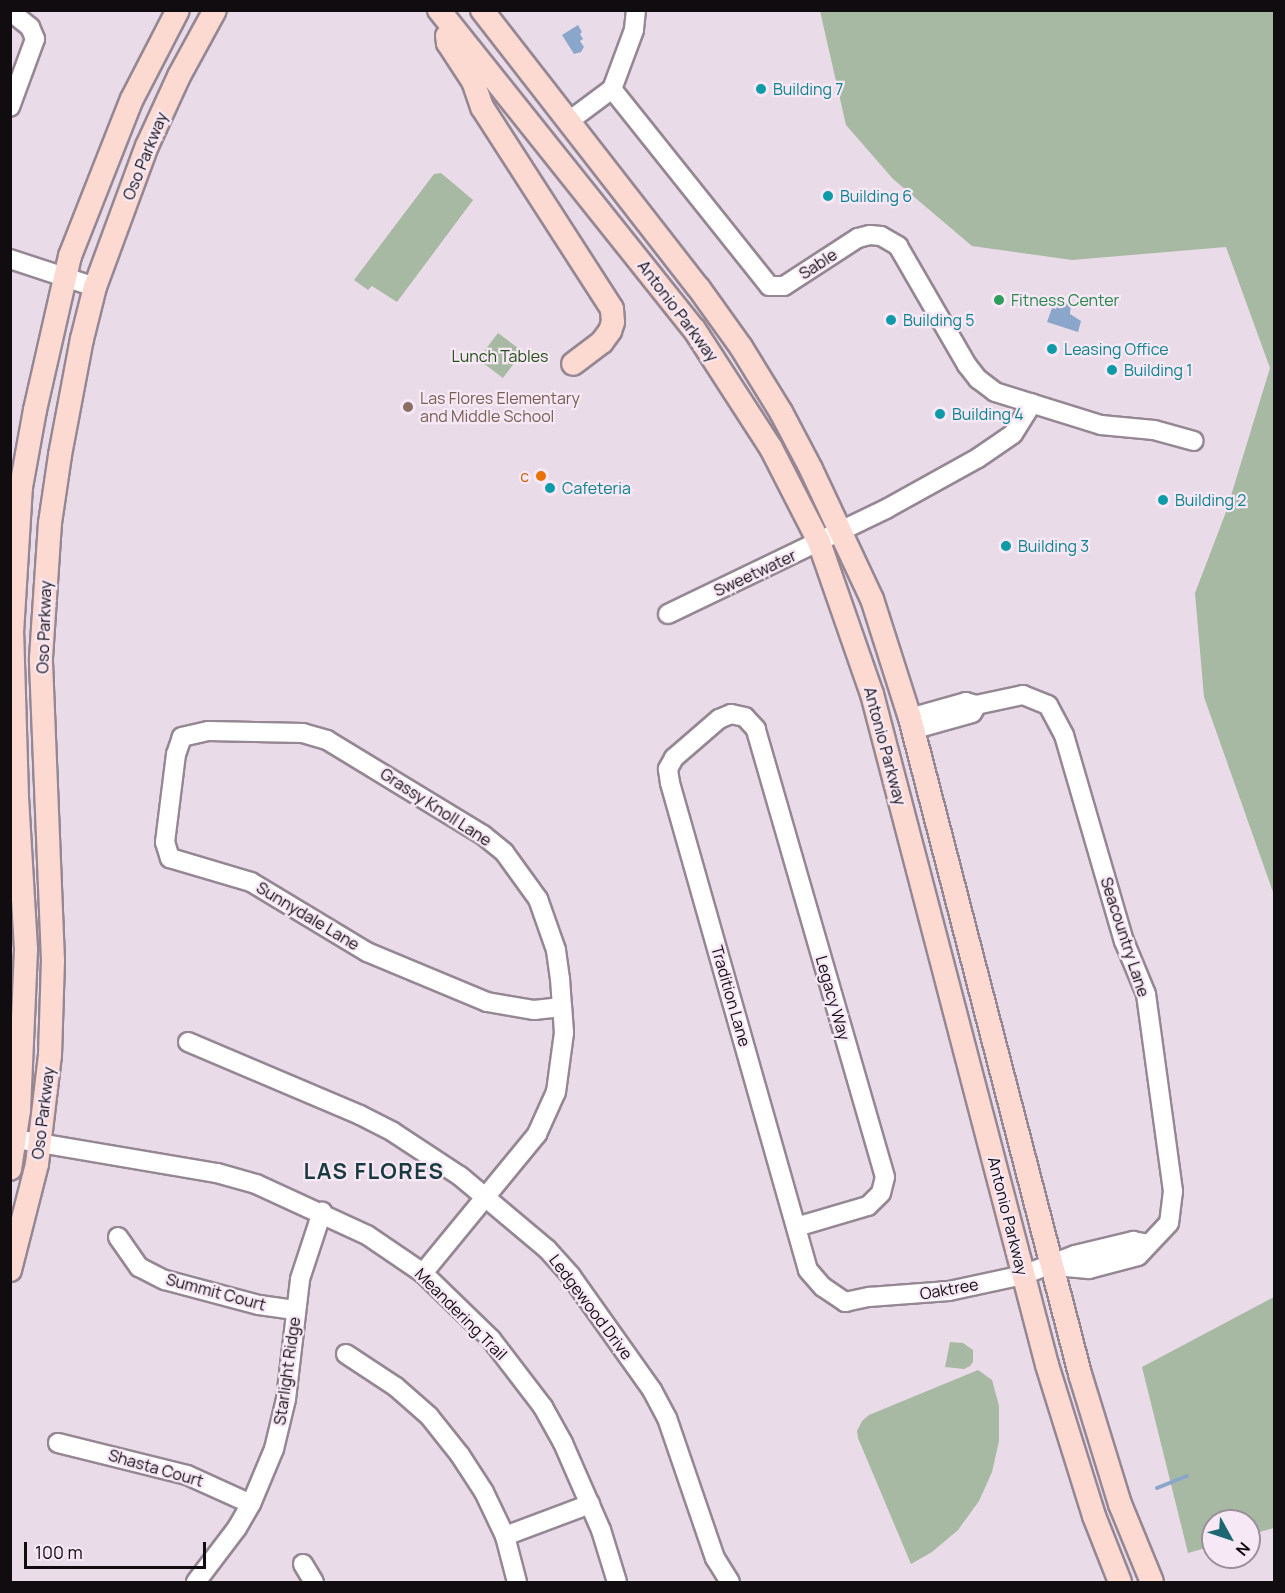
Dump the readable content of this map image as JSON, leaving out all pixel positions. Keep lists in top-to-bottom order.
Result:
{
  "streets": {
    "main road": ["Oso Parkway", "Antonio Parkway"],
    "street": [
      "Sable",
      "Sweetwater",
      "Grassy Knoll Lane",
      "Sunnydale Lane",
      "Seacountry Lane",
      "Tradition Lane",
      "Legacy Way",
      "Oaktree",
      "Summit Court",
      "Ledgewood Drive",
      "Meandering Trail",
      "Starlight Ridge",
      "Shasta Court"
    ]
  },
  "crossings": [
    ["Oso Parkway", "Meandering Trail"],
    ["Antonio Parkway", "Sweetwater"],
    ["Antonio Parkway", "Seacountry Lane"],
    ["Antonio Parkway", "Oaktree"],
    ["Grassy Knoll Lane", "Sunnydale Lane"],
    ["Grassy Knoll Lane", "Ledgewood Drive"],
    ["Grassy Knoll Lane", "Meandering Trail"],
    ["Seacountry Lane", "Oaktree"],
    ["Tradition Lane", "Legacy Way"],
    ["Tradition Lane", "Oaktree"],
    ["Summit Court", "Starlight Ridge"],
    ["Meandering Trail", "Starlight Ridge"],
    ["Starlight Ridge", "Shasta Court"]
  ],
  "districts": ["LAS FLORES"],
  "parks": ["Lunch Tables"],
  "places": [
    "Building 7",
    "Building 6",
    "Fitness Center",
    "Building 5",
    "Leasing Office",
    "Building 1",
    "Las Flores Elementary and Middle School",
    "Building 4",
    "c",
    "Cafeteria",
    "Building 2",
    "Building 3"
  ],
  "scale_bar": "100 m",
  "north": "bottom right"
}
